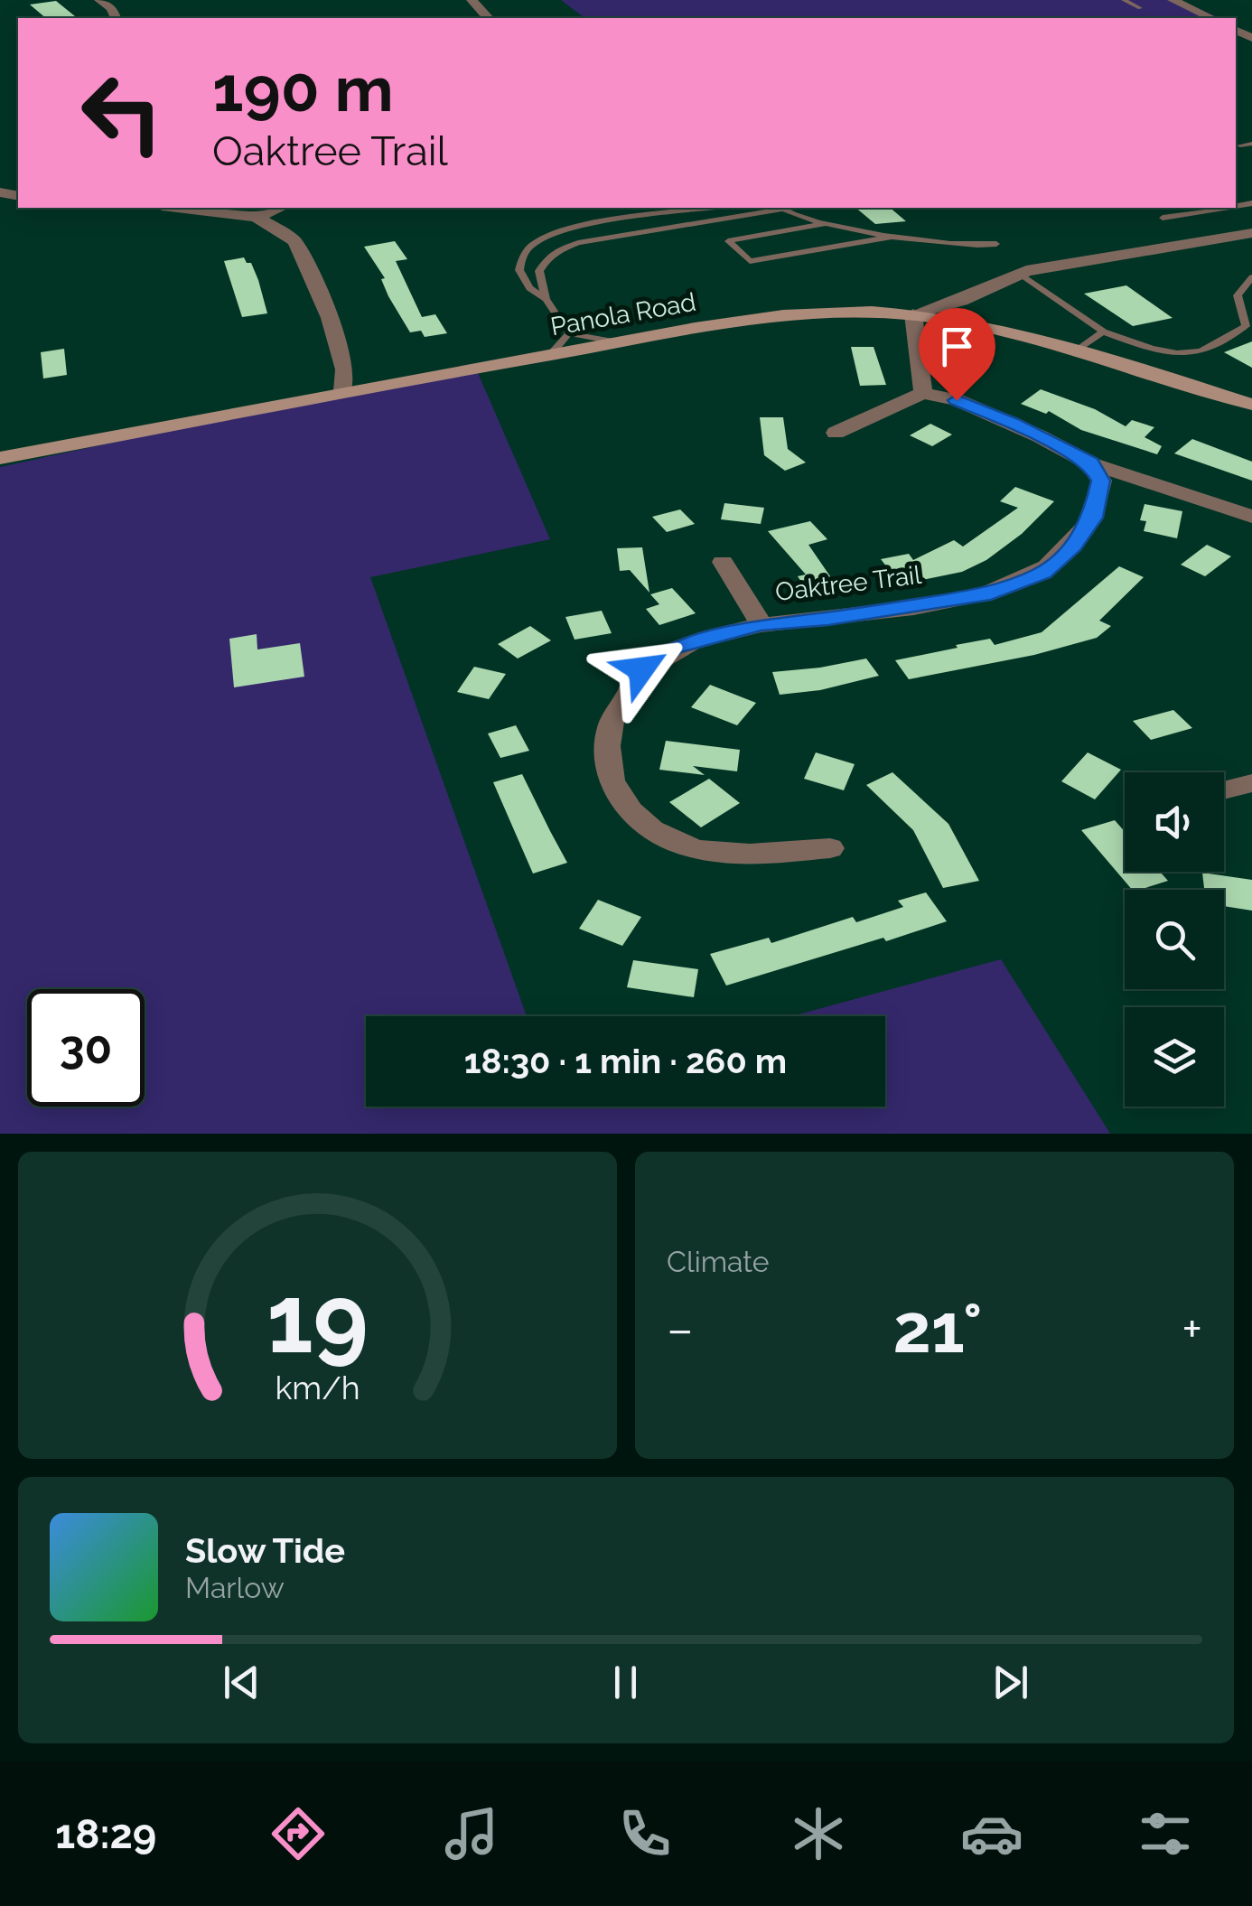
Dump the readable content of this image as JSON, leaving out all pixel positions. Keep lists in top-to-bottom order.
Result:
{
  "streets": {
    "main road": ["Panola Road"],
    "street": ["Oaktree Trail"]
  },
  "page": {
    "turn": ["190 m", "Oaktree Trail"],
    "limit": "30",
    "trip": "18:30 · 1 min · 260 m",
    "tile": "Climate",
    "heat": ["−", "21°", "+"],
    "song": ["Slow Tide", "Marlow"],
    "tabs": "18:29",
    "gauge": ["19", "km/h"]
  }
}
